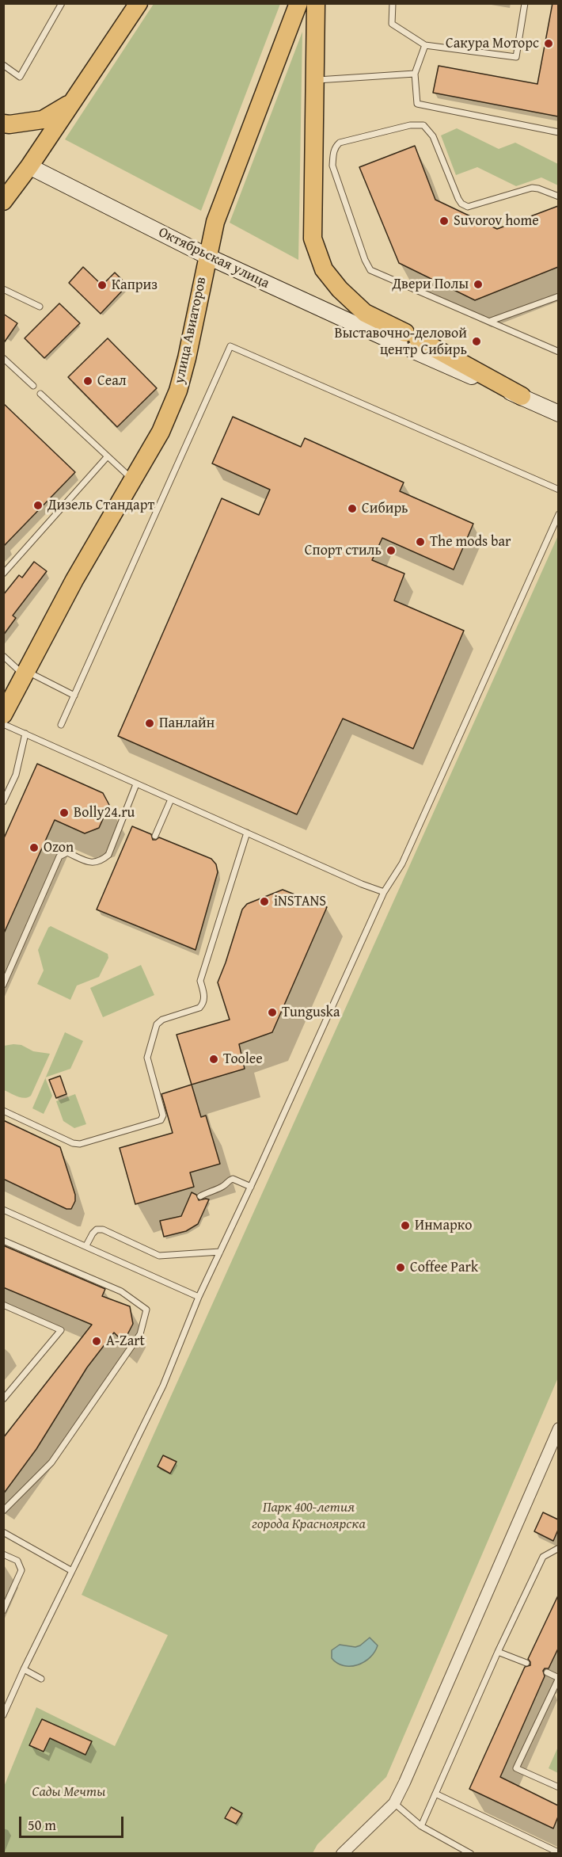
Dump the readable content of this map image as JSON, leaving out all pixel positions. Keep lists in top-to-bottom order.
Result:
{
  "streets": {
    "main road": ["улица Авиаторов"],
    "street": ["Октябрьская улица"]
  },
  "crossings": [
    ["Октябрьская улица", "улица Авиаторов"]
  ],
  "parks": ["Парк 400-летия города Красноярска", "Сады Мечты"],
  "places": [
    "Сакура Моторс",
    "Suvorov home",
    "Двери Полы",
    "Каприз",
    "Выставочно-деловой центр Сибирь",
    "Сеал",
    "Дизель Стандарт",
    "Сибирь",
    "The mods bar",
    "Спорт стиль",
    "Панлайн",
    "Bolly24.ru",
    "Ozon",
    "iNSTANS",
    "Tunguska",
    "Toolee",
    "Инмарко",
    "Coffee Park",
    "A-Zart"
  ],
  "scale_bar": "50 m"
}
